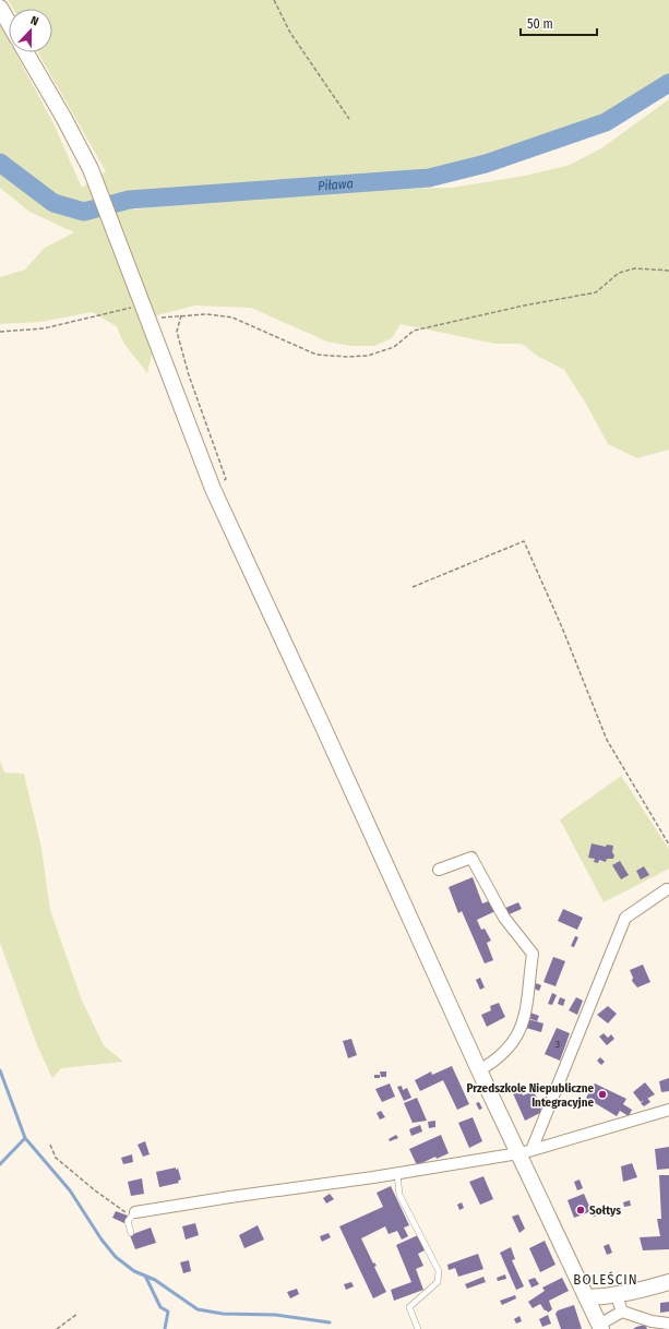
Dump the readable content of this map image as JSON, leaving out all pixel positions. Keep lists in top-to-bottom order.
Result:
{
  "districts": ["BOLEŚCIN"],
  "water": ["Piława"],
  "places": ["Przedszkole Niepubliczne Integracyjne", "Sołtys"],
  "house_numbers": ["3"],
  "scale_bar": "50 m",
  "north": "top"
}
